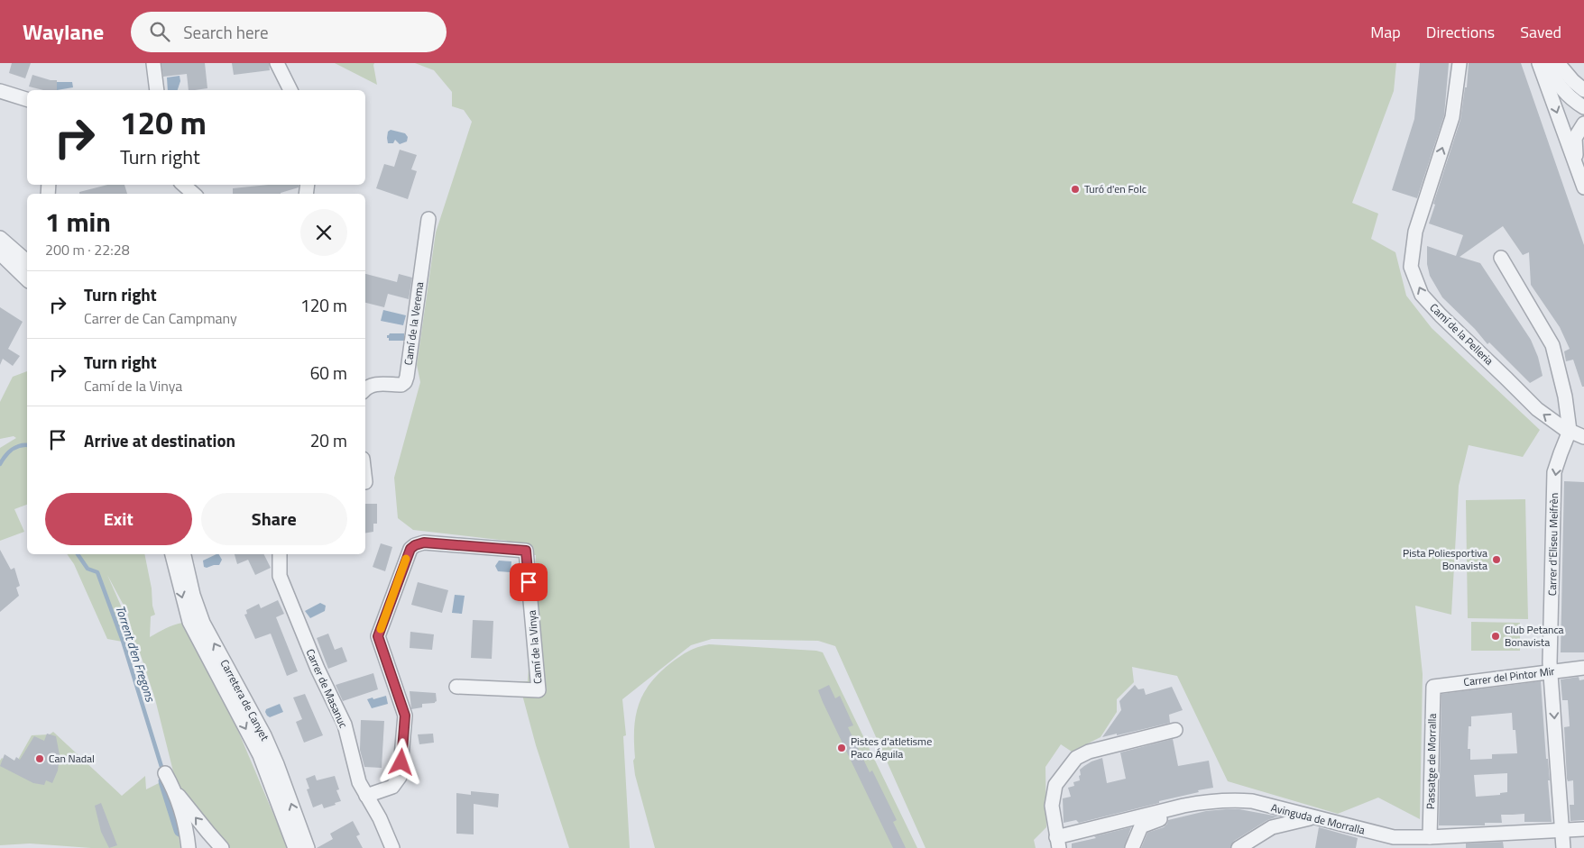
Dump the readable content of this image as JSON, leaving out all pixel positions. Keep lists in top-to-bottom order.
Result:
{
  "streets": {
    "street": [
      "Camí de la Verema",
      "Camí de la Pelleria",
      "Carrer d'Eliseu Meifrèn",
      "Camí de la Vinya",
      "Carrer del Pintor Mir",
      "Carrer de Masanuc",
      "Carretera de Canyet",
      "Passatge de Morralla",
      "Avinguda de Morralla"
    ]
  },
  "crossings": [
    ["Camí de la Pelleria", "Carrer d'Eliseu Meifrèn"],
    ["Carrer d'Eliseu Meifrèn", "Carrer del Pintor Mir"],
    ["Carrer d'Eliseu Meifrèn", "Avinguda de Morralla"],
    ["Camí de la Vinya", "Carrer de Masanuc"],
    ["Carrer del Pintor Mir", "Passatge de Morralla"],
    ["Passatge de Morralla", "Avinguda de Morralla"]
  ],
  "one_way": ["Camí de la Pelleria", "Carrer d'Eliseu Meifrèn"],
  "water": ["Torrent d'en Fregons"],
  "places": [
    "Turó d'en Folc",
    "Pista Poliesportiva Bonavista",
    "Club Petanca Bonavista",
    "Pistes d'atletisme Paco Águila",
    "Can Nadal"
  ],
  "page": {
    "header": "Waylane",
    "search": "Search here",
    "nav": ["Map", "Directions", "Saved"],
    "turn": ["120 m", "Turn right"],
    "heading": ["1 min", "200 m · 22:28"],
    "list": [
      {
        "name": "Turn right",
        "note": "Carrer de Can Campmany",
        "value": "120 m"
      },
      {
        "name": "Turn right",
        "note": "Camí de la Vinya",
        "value": "60 m"
      },
      {
        "name": "Arrive at destination",
        "value": "20 m"
      }
    ],
    "buttons": ["Exit", "Share"]
  }
}
